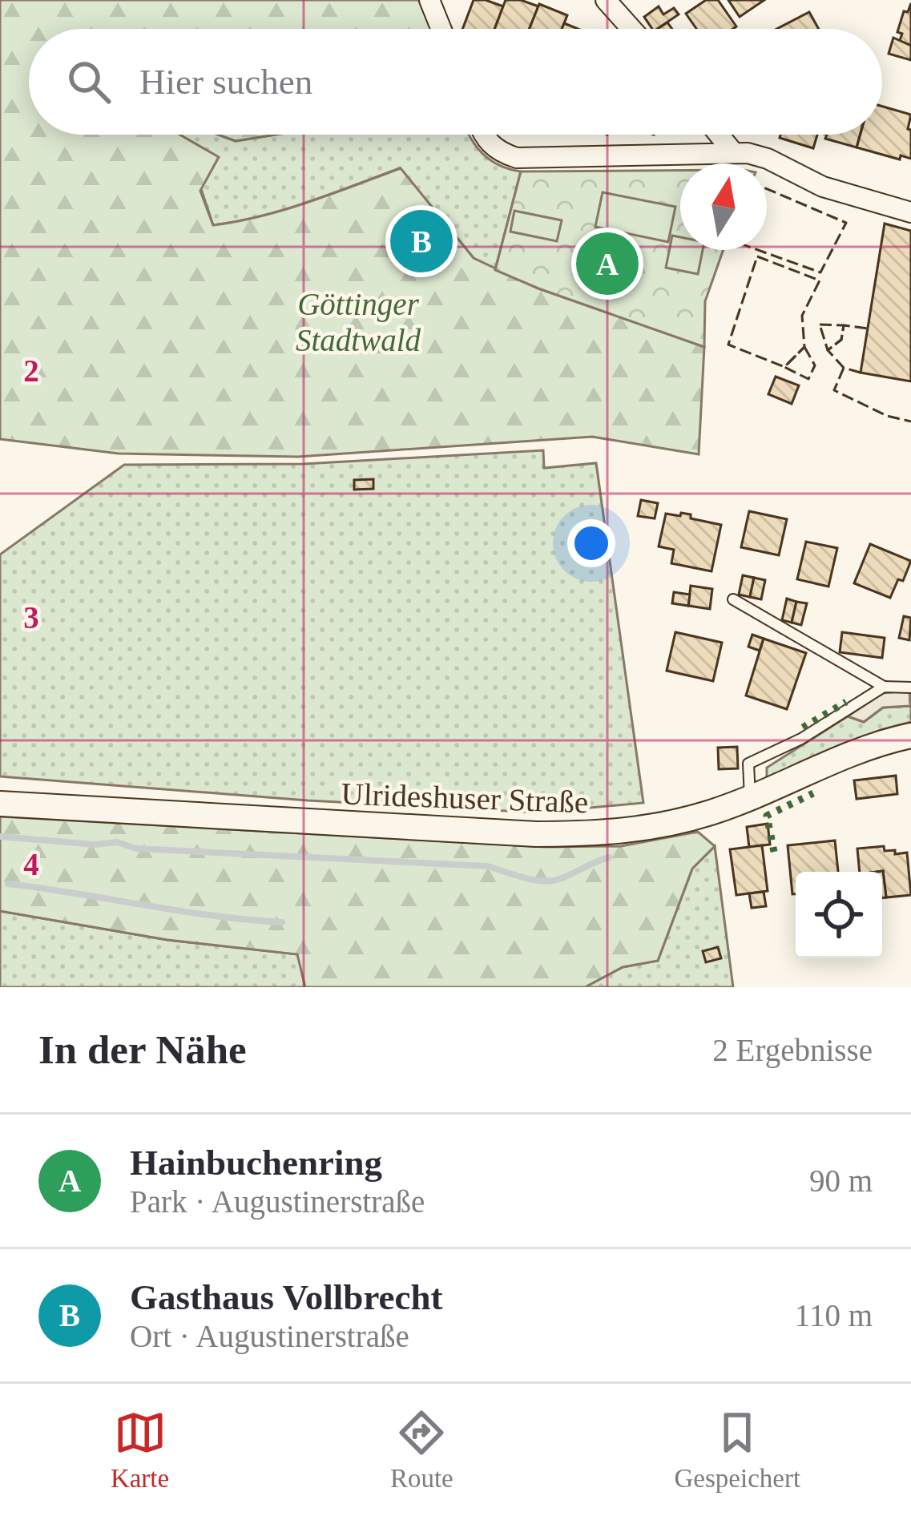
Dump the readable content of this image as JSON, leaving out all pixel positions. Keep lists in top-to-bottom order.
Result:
{
  "streets": {
    "street": ["Ulrideshuser Straße"]
  },
  "parks": ["Göttinger Stadtwald"],
  "north": "top",
  "page": {
    "search": "Hier suchen",
    "pins": ["B", "A"],
    "heading": ["In der Nähe", "2 Ergebnisse"],
    "list": [
      {
        "mark": "A",
        "name": "Hainbuchenring",
        "note": "Park · Augustinerstraße",
        "value": "90 m"
      },
      {
        "mark": "B",
        "name": "Gasthaus Vollbrecht",
        "note": "Ort · Augustinerstraße",
        "value": "110 m"
      }
    ],
    "nav": ["Karte", "Route", "Gespeichert"]
  },
  "grid": {
    "rows": ["2", "3", "4"]
  }
}
